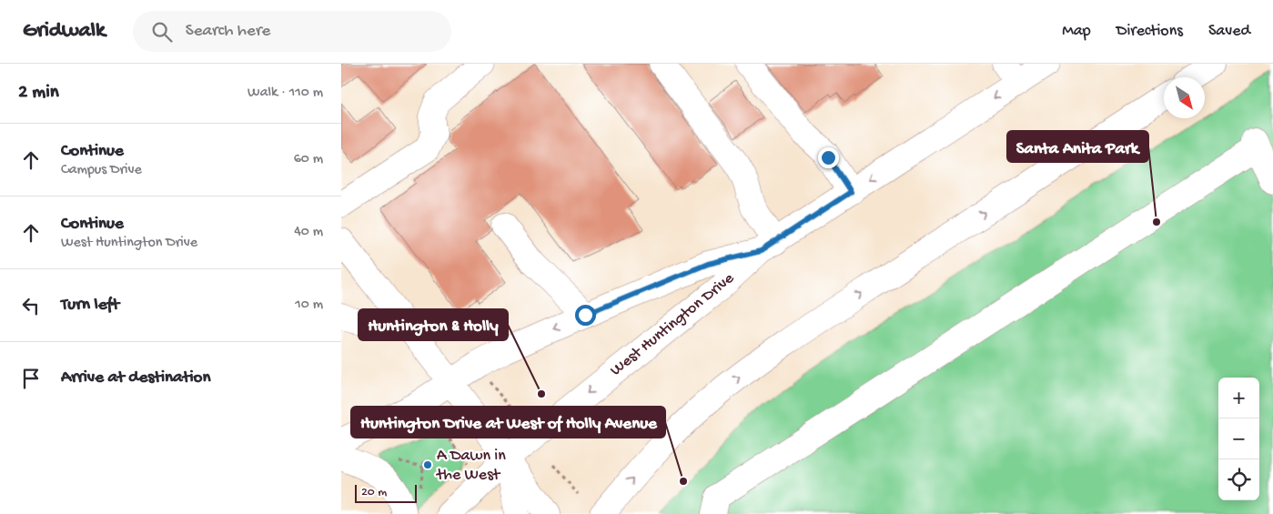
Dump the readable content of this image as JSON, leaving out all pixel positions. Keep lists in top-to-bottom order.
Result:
{
  "streets": {
    "main road": ["West Huntington Drive"]
  },
  "places": [
    "Santa Anita Park",
    "Huntington & Holly",
    "A Dawn in the West",
    "Huntington Drive at West of Holly Avenue"
  ],
  "scale_bar": "20 m",
  "north": "bottom right",
  "page": {
    "header": "Gridwalk",
    "search": "Search here",
    "nav": ["Map", "Directions", "Saved"],
    "heading": ["2 min", "Walk · 110 m"],
    "list": [
      ["Continue", "Campus Drive", "60 m"],
      ["Continue", "West Huntington Drive", "40 m"],
      ["Turn left", "10 m"],
      "Arrive at destination"
    ],
    "map_buttons": ["+", "−"],
    "scale": "20 m"
  }
}
